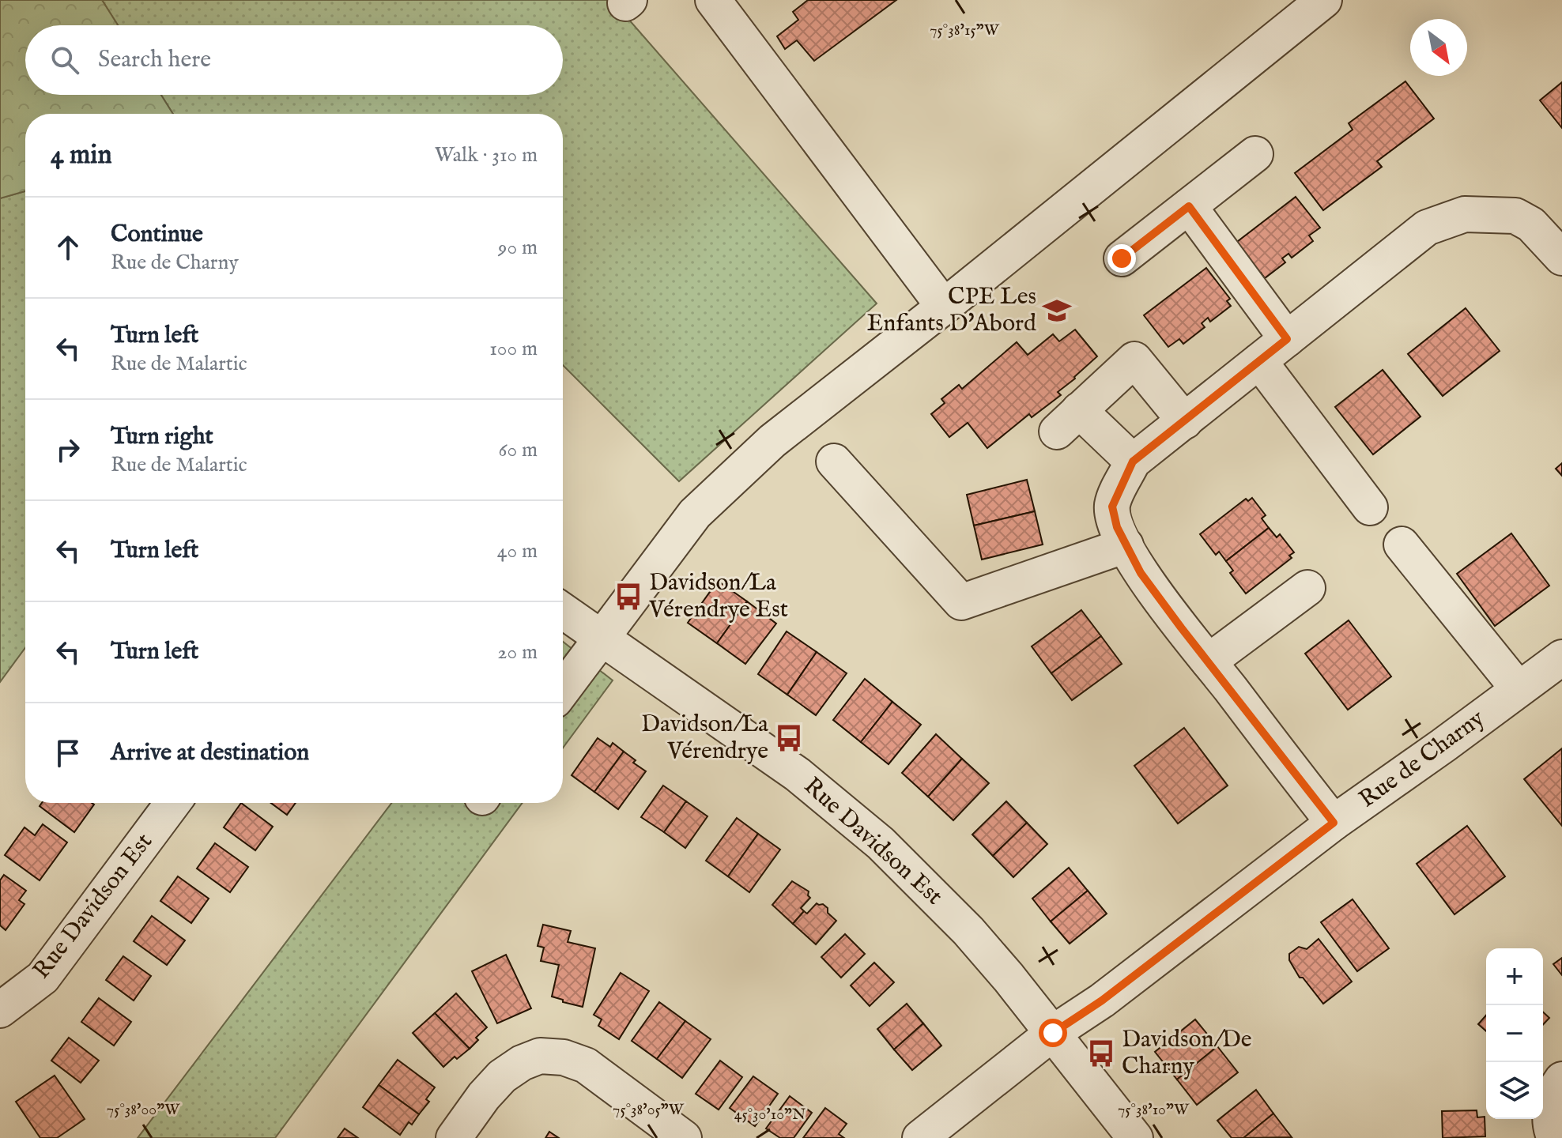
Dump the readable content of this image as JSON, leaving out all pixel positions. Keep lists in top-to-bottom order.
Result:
{
  "streets": {
    "street": ["Rue de Charny", "Rue Davidson Est"]
  },
  "crossings": [
    ["Rue de Charny", "Rue Davidson Est"]
  ],
  "places": {
    "school or university": ["CPE Les Enfants D'Abord"],
    "bus stop": ["Davidson/La Vérendrye Est", "Davidson/La Vérendrye", "Davidson/De Charny"]
  },
  "north": "bottom right",
  "page": {
    "search": "Search here",
    "heading": ["4 min", "Walk · 310 m"],
    "list": [
      ["Continue", "Rue de Charny", "90 m"],
      ["Turn left", "Rue de Malartic", "100 m"],
      ["Turn right", "Rue de Malartic", "60 m"],
      ["Turn left", "40 m"],
      ["Turn left", "20 m"],
      "Arrive at destination"
    ],
    "map_buttons": ["+", "−"]
  },
  "coordinates": [
    "75°38'15\"W",
    "75°38'00\"W",
    "75°38'05\"W",
    "75°38'10\"W",
    "45°30'10\"N"
  ]
}
